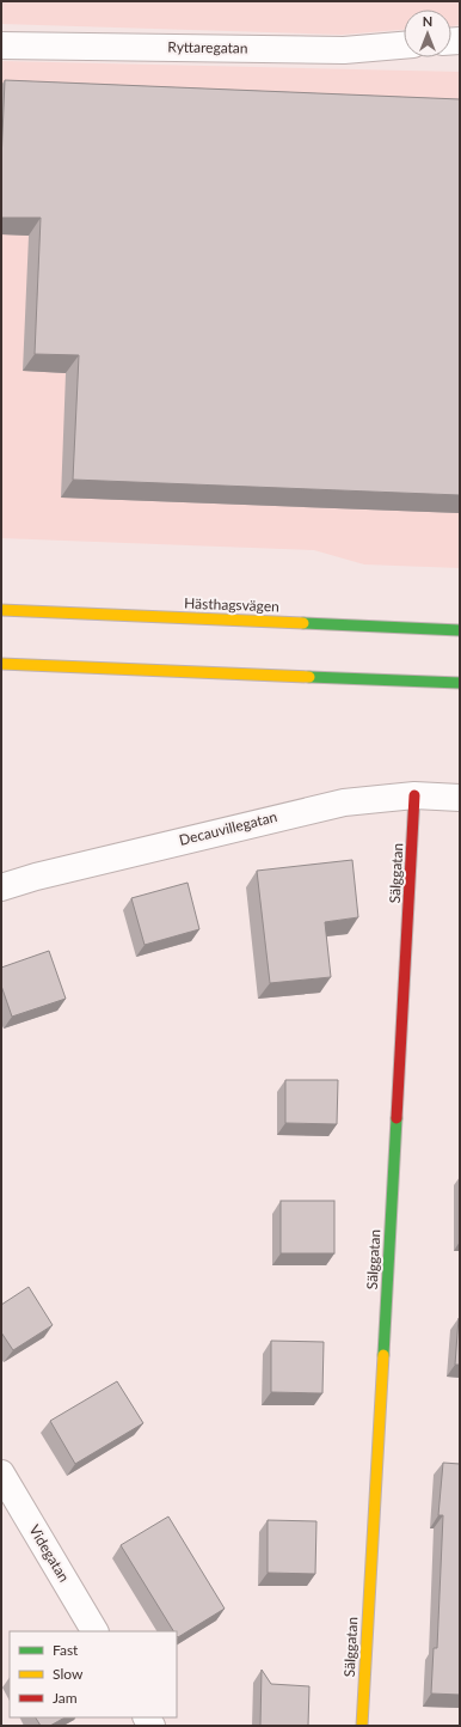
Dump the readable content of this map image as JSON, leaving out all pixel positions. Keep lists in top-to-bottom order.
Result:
{
  "streets": {
    "street": [
      "Ryttaregatan",
      "Hästhagsvägen",
      "Decauvillegatan",
      "Sälggatan",
      "Videgatan"
    ]
  },
  "crossings": [
    ["Decauvillegatan", "Sälggatan"]
  ],
  "legend": ["Fast", "Slow", "Jam"],
  "north": "top"
}
